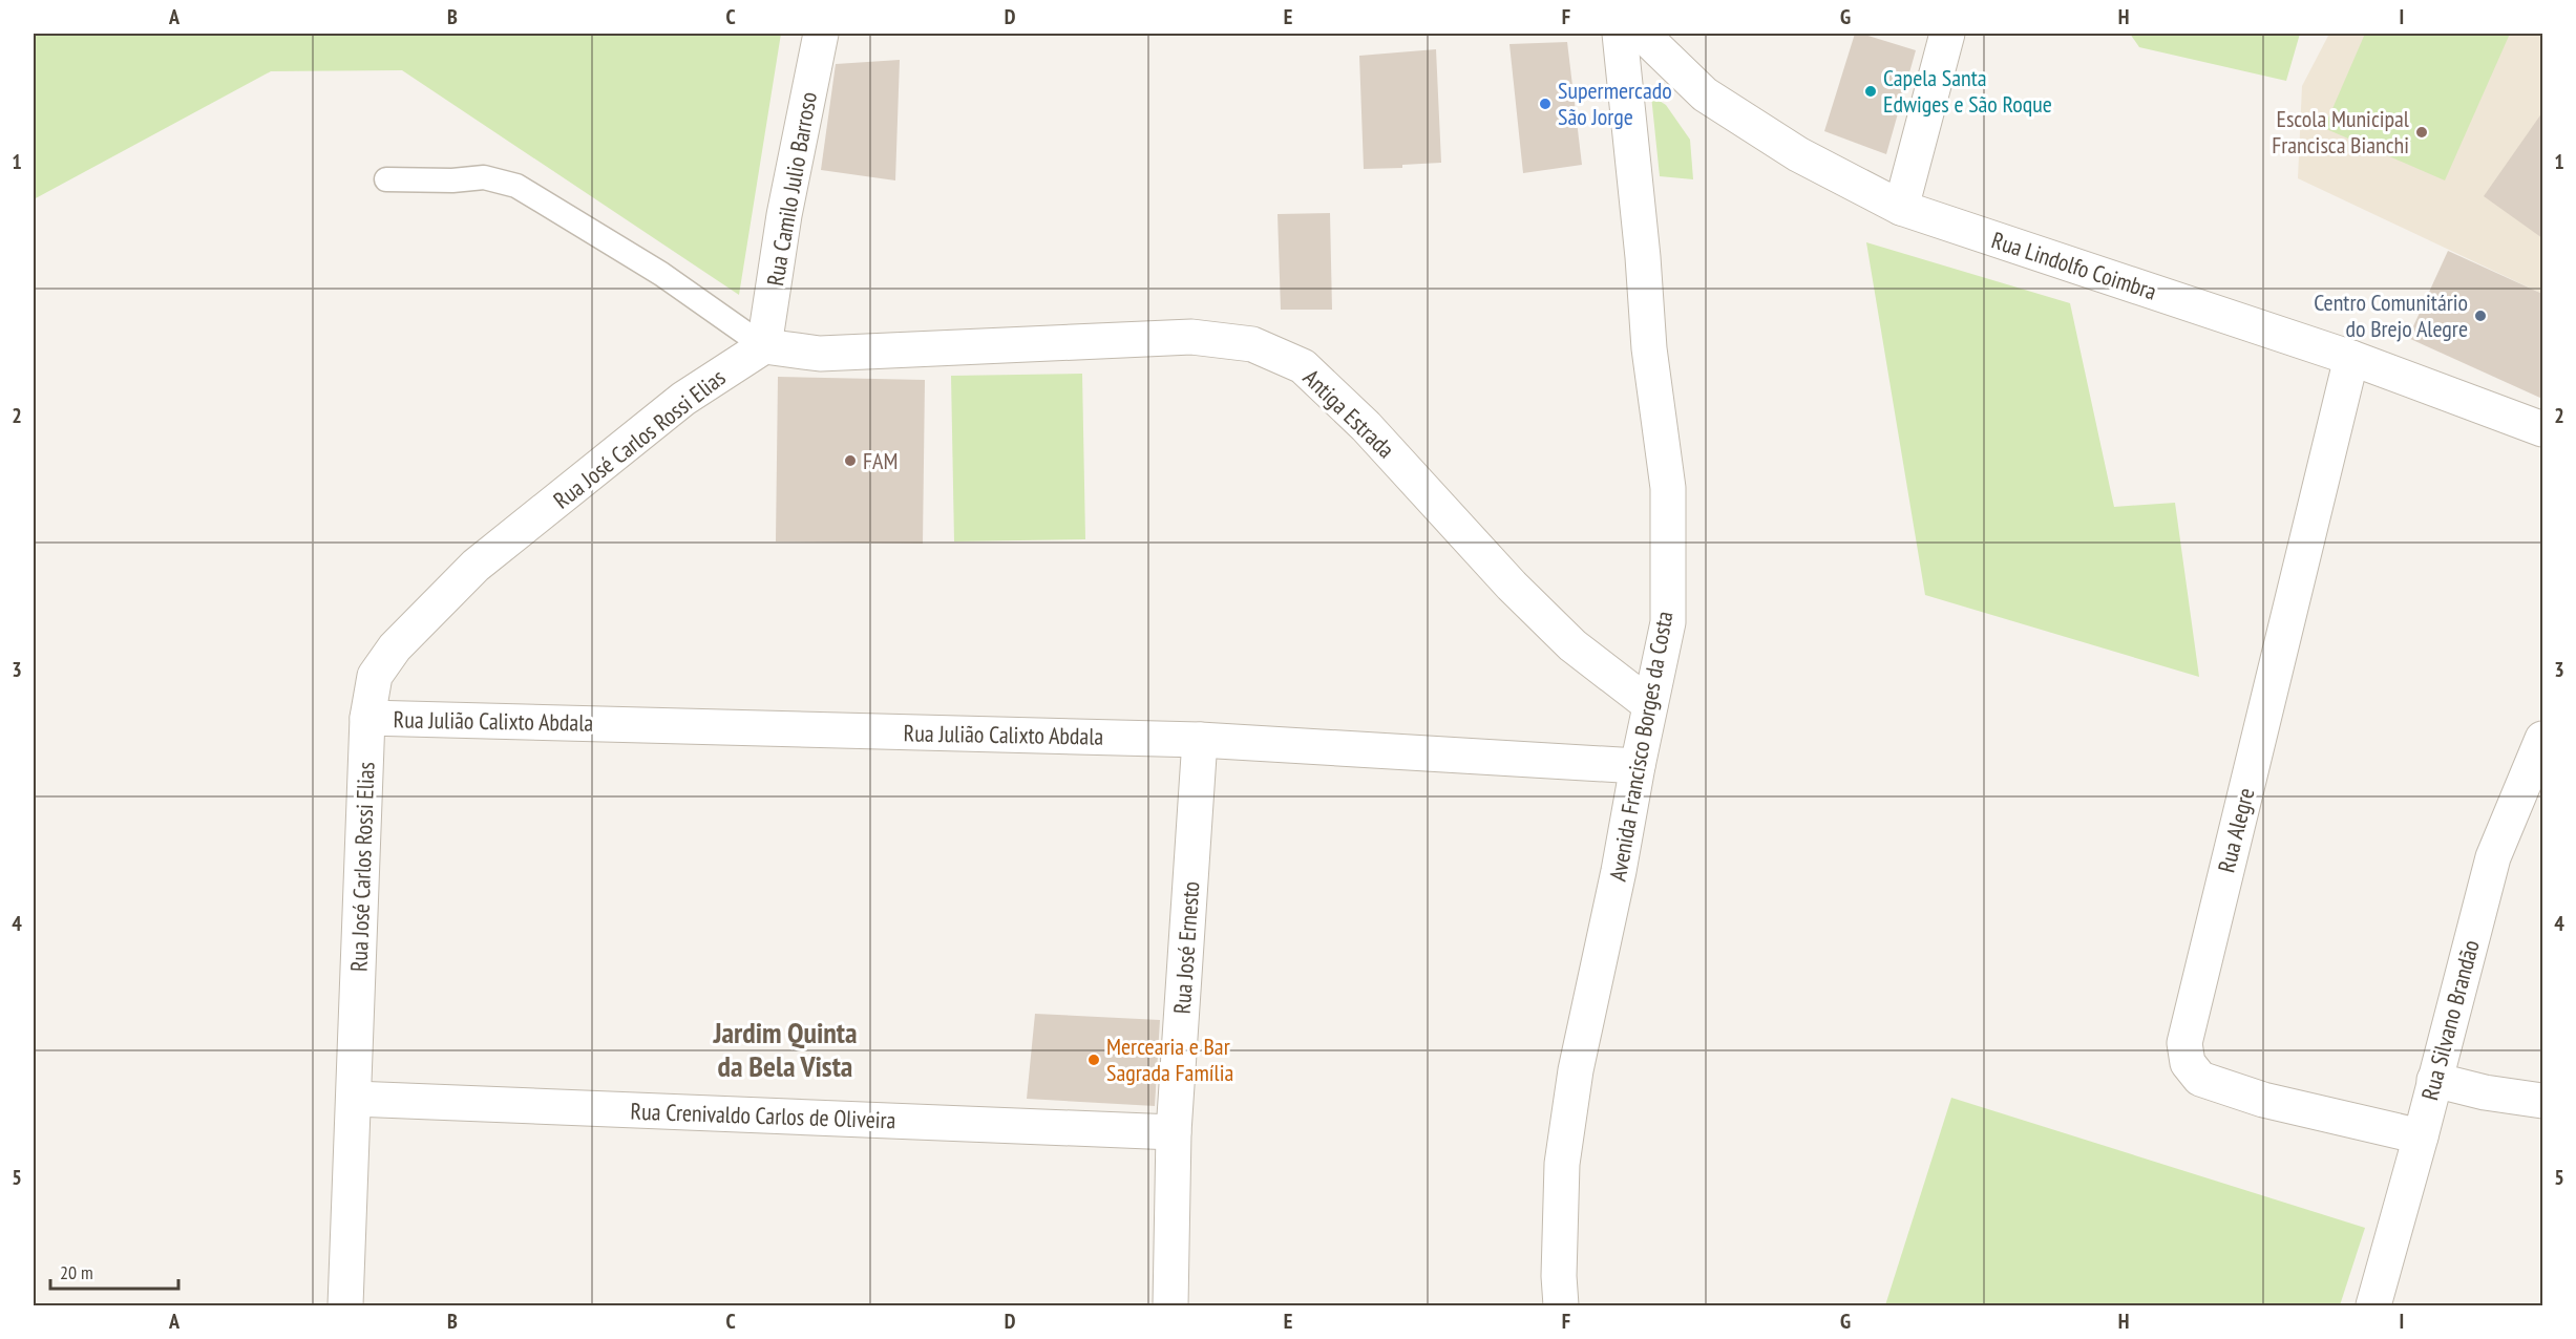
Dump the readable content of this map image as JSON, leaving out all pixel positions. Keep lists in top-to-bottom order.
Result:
{
  "streets": {
    "street": [
      "Rua Camilo Julio Barroso",
      "Rua Lindolfo Coimbra",
      "Antiga Estrada",
      "Rua José Carlos Rossi Elias",
      "Rua Julião Calixto Abdala",
      "Avenida Francisco Borges da Costa",
      "Rua Alegre",
      "Rua José Ernesto",
      "Rua Silvano Brandão",
      "Rua Crenivaldo Carlos de Oliveira"
    ]
  },
  "crossings": [
    ["Rua Camilo Julio Barroso", "Antiga Estrada"],
    ["Rua Camilo Julio Barroso", "Rua José Carlos Rossi Elias"],
    ["Rua Lindolfo Coimbra", "Rua Alegre"],
    ["Antiga Estrada", "Rua José Carlos Rossi Elias"],
    ["Antiga Estrada", "Avenida Francisco Borges da Costa"],
    ["Rua José Carlos Rossi Elias", "Rua Julião Calixto Abdala"],
    ["Rua José Carlos Rossi Elias", "Rua Crenivaldo Carlos de Oliveira"],
    ["Rua Julião Calixto Abdala", "Avenida Francisco Borges da Costa"],
    ["Rua Julião Calixto Abdala", "Rua José Ernesto"],
    ["Rua Alegre", "Rua Silvano Brandão"],
    ["Rua José Ernesto", "Rua Crenivaldo Carlos de Oliveira"]
  ],
  "districts": ["Jardim Quinta da Bela Vista"],
  "places": [
    "Capela Santa Edwiges e São Roque",
    "Supermercado São Jorge",
    "Escola Municipal Francisca Bianchi",
    "Centro Comunitário do Brejo Alegre",
    "FAM",
    "Mercearia e Bar Sagrada Família"
  ],
  "scale_bar": "20 m",
  "grid": {
    "columns": [
      "A",
      "B",
      "C",
      "D",
      "E",
      "F",
      "G",
      "H",
      "I"
    ],
    "rows": [
      "1",
      "2",
      "3",
      "4",
      "5"
    ]
  }
}
